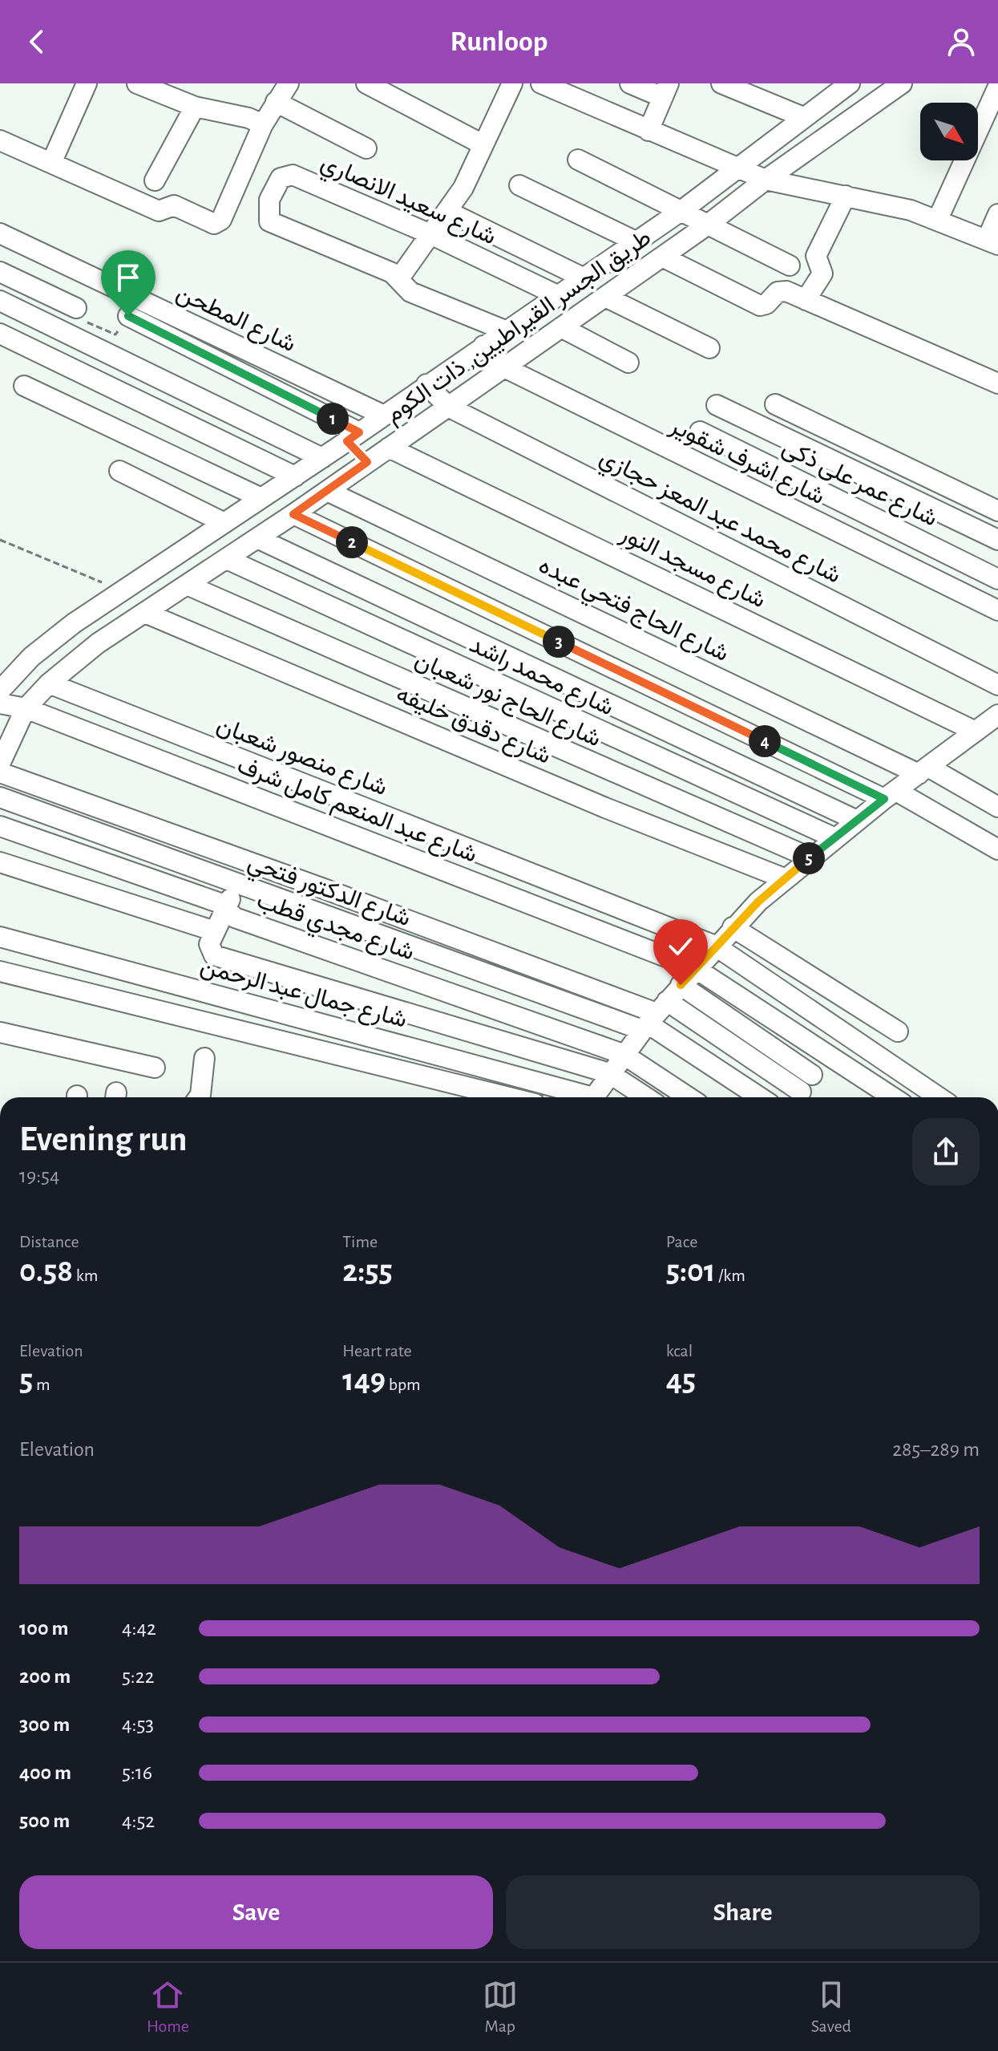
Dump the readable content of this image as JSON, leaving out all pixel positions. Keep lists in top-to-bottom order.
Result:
{
  "streets": {
    "street": [
      "شارع سعيد الانصاري",
      "شارع المطحن",
      "طريق الجسر القيراطيين, ذات الكوم",
      "شارع اشرف شقوير",
      "شارع عمر على ذكى",
      "شارع محمد عبد المعز حجازي",
      "شارع مسجد النور",
      "شارع الحاج فتحي عبده",
      "شارع محمد راشد",
      "شارع الحاج نور شعبان",
      "شارع دقدق خليفه",
      "شارع منصور شعبان",
      "شارع عبد المنعم كامل شرف",
      "شارع الدكتور فتحي",
      "شارع مجدي قطب",
      "شارع جمال عبد الرحمن"
    ]
  },
  "crossings": [
    ["شارع سعيد الانصاري", "طريق الجسر القيراطيين, ذات الكوم"],
    ["شارع المطحن", "طريق الجسر القيراطيين, ذات الكوم"],
    ["طريق الجسر القيراطيين, ذات الكوم", "شارع اشرف شقوير"],
    ["طريق الجسر القيراطيين, ذات الكوم", "شارع محمد عبد المعز حجازي"],
    ["طريق الجسر القيراطيين, ذات الكوم", "شارع مسجد النور"],
    ["طريق الجسر القيراطيين, ذات الكوم", "شارع الحاج فتحي عبده"],
    ["طريق الجسر القيراطيين, ذات الكوم", "شارع محمد راشد"],
    ["طريق الجسر القيراطيين, ذات الكوم", "شارع الحاج نور شعبان"],
    ["طريق الجسر القيراطيين, ذات الكوم", "شارع دقدق خليفه"],
    ["طريق الجسر القيراطيين, ذات الكوم", "شارع منصور شعبان"],
    ["طريق الجسر القيراطيين, ذات الكوم", "شارع عبد المنعم كامل شرف"]
  ],
  "north": "bottom right",
  "page": {
    "header": "Runloop",
    "pins": [
      "1",
      "2",
      "3",
      "4",
      "5"
    ],
    "heading": ["Evening run", "19:54"],
    "stats": [
      ["Distance", "0.58 km"],
      ["Time", "2:55"],
      ["Pace", "5:01 /km"],
      ["Elevation", "5 m"],
      ["Heart rate", "149 bpm"],
      ["kcal", "45"]
    ],
    "chart": ["Elevation", "285–289 m"],
    "list": [
      {
        "name": "100 m",
        "note": "4:42"
      },
      {
        "name": "200 m",
        "note": "5:22"
      },
      {
        "name": "300 m",
        "note": "4:53"
      },
      {
        "name": "400 m",
        "note": "5:16"
      },
      {
        "name": "500 m",
        "note": "4:52"
      }
    ],
    "buttons": ["Save", "Share"],
    "tabs": ["Home", "Map", "Saved"]
  }
}
